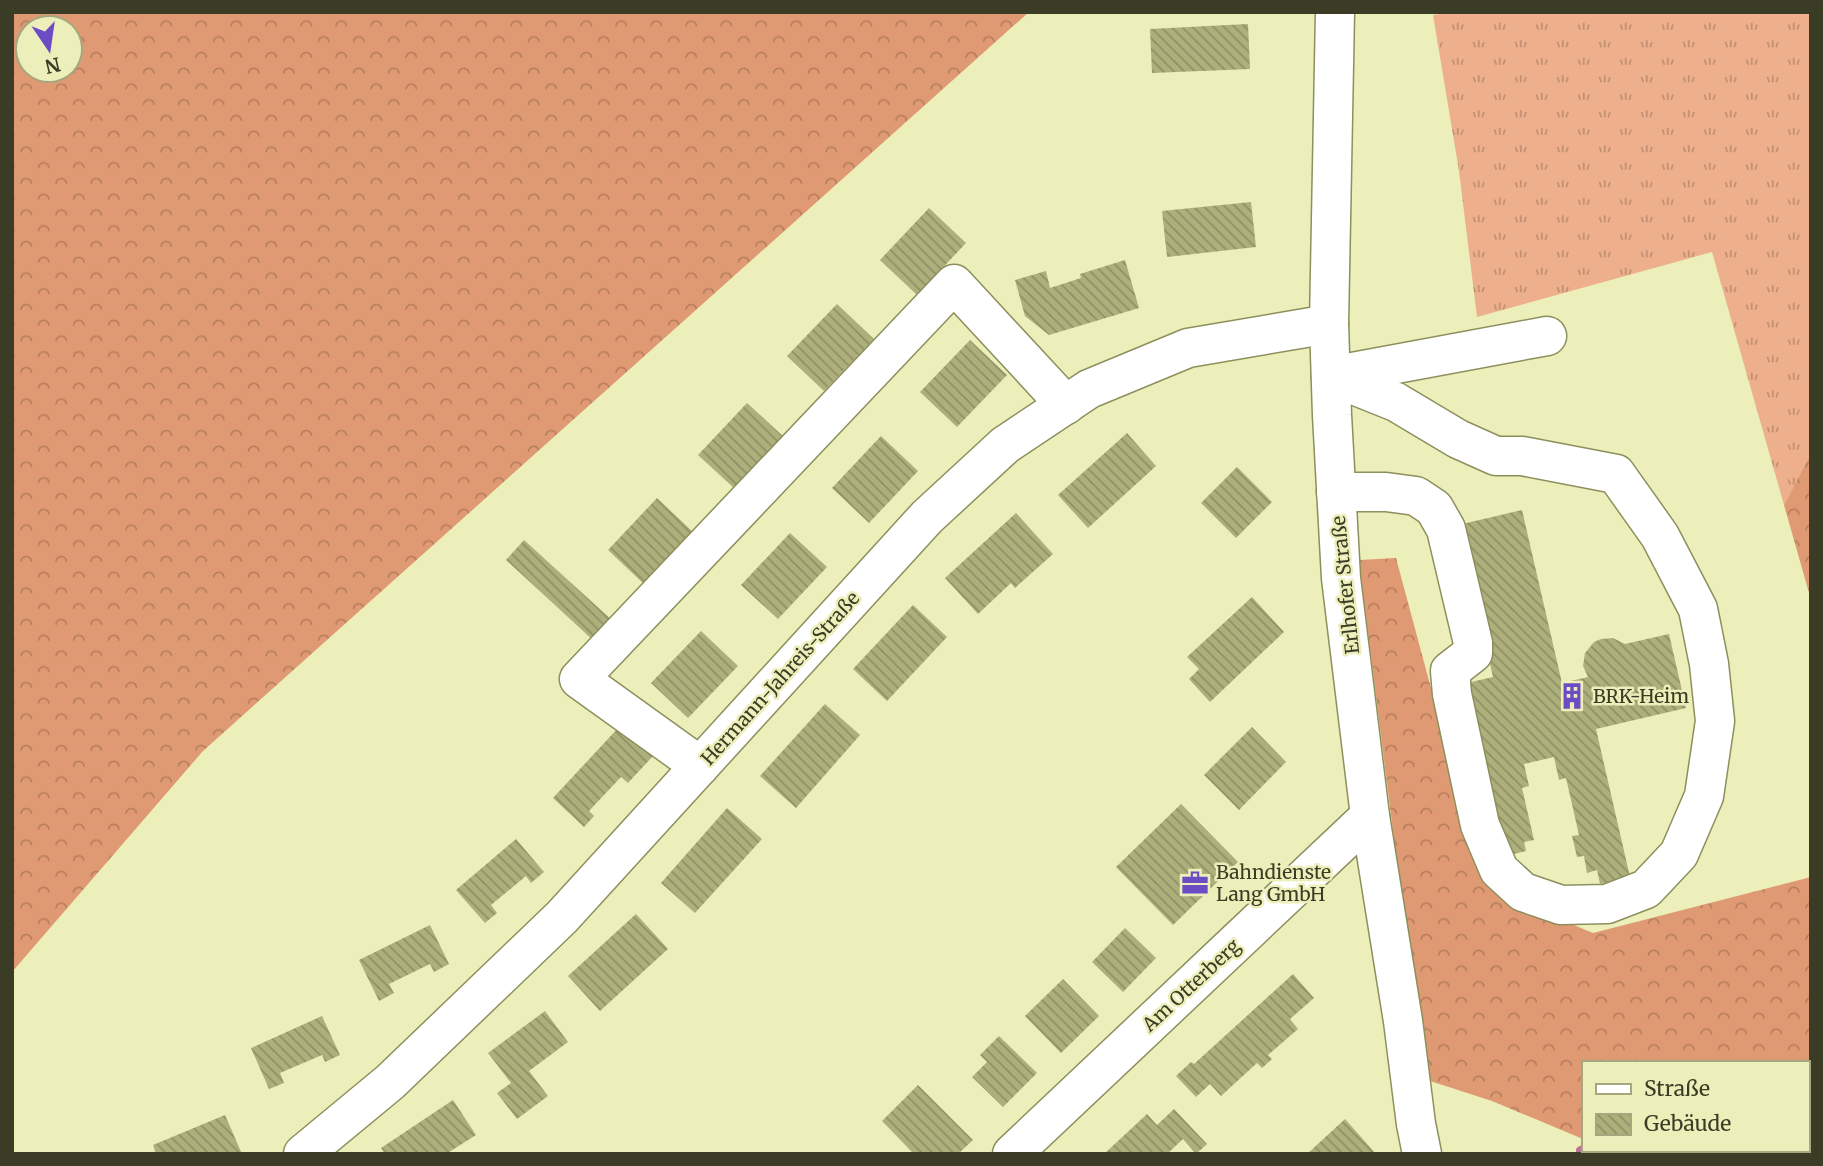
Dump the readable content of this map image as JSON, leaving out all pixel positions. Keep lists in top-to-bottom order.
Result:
{
  "streets": {
    "street": ["Erlhofer Straße", "Hermann-Jahreis-Straße", "Am Otterberg"]
  },
  "crossings": [
    ["Erlhofer Straße", "Hermann-Jahreis-Straße"],
    ["Erlhofer Straße", "Am Otterberg"]
  ],
  "places": {
    "building": ["BRK-Heim"],
    "office": ["Bahndienste Lang GmbH"]
  },
  "legend": ["Straße", "Gebäude"],
  "north": "bottom"
}
